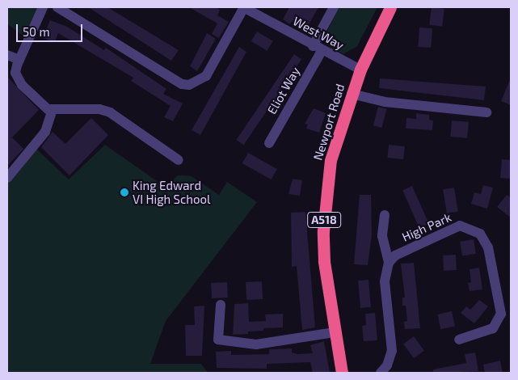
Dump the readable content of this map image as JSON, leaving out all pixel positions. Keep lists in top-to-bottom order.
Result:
{
  "streets": {
    "highway": ["Newport Road", "A518"],
    "street": ["West Way", "Eliot Way", "High Park"]
  },
  "crossings": [
    ["West Way", "Eliot Way"],
    ["West Way", "Newport Road"]
  ],
  "places": ["King Edward VI High School"],
  "scale_bar": "50 m"
}
